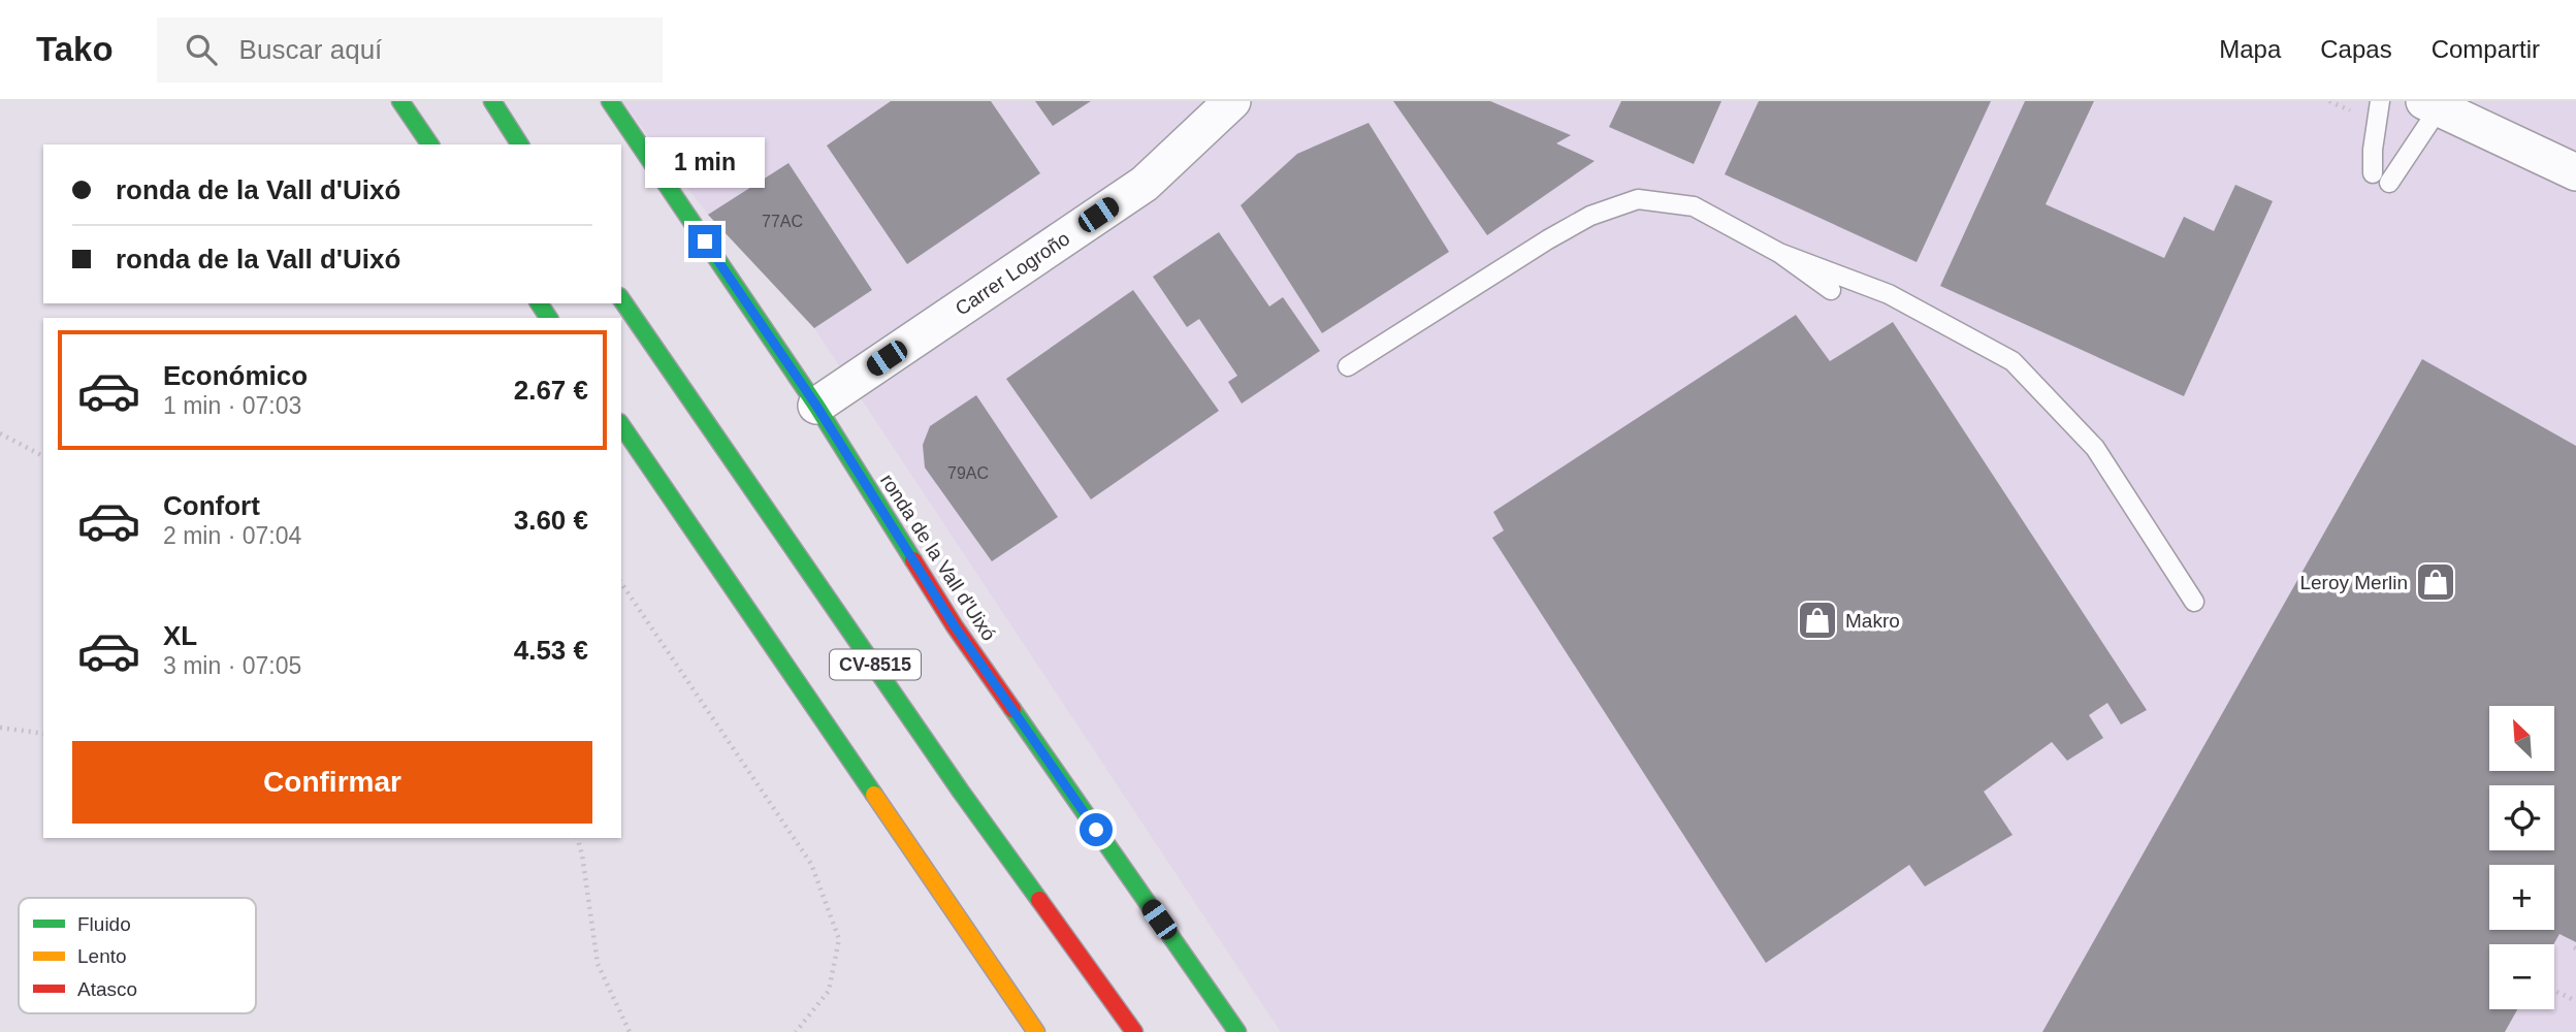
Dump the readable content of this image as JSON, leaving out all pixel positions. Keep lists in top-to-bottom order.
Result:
{
  "streets": {
    "main road": ["ronda de la Vall d'Uixó", "CV-8515"],
    "street": ["Carrer Logroño"]
  },
  "crossings": [
    ["Carrer Logroño", "ronda de la Vall d'Uixó"]
  ],
  "places": {
    "shop": ["Leroy Merlin", "Makro"]
  },
  "house_numbers": ["77AC", "79AC"],
  "legend": ["Fluido", "Lento", "Atasco"],
  "north": "top left",
  "page": {
    "header": "Tako",
    "search": "Buscar aquí",
    "nav": ["Mapa", "Capas", "Compartir"],
    "bubble": "1 min",
    "banner": ["ronda de la Vall d'Uixó", "ronda de la Vall d'Uixó"],
    "list": [
      {
        "name": "Económico",
        "note": "1 min · 07:03",
        "value": "2.67 €"
      },
      {
        "name": "Confort",
        "note": "2 min · 07:04",
        "value": "3.60 €"
      },
      {
        "name": "XL",
        "note": "3 min · 07:05",
        "value": "4.53 €"
      }
    ],
    "map_buttons": ["+", "−"],
    "buttons": "Confirmar"
  }
}
